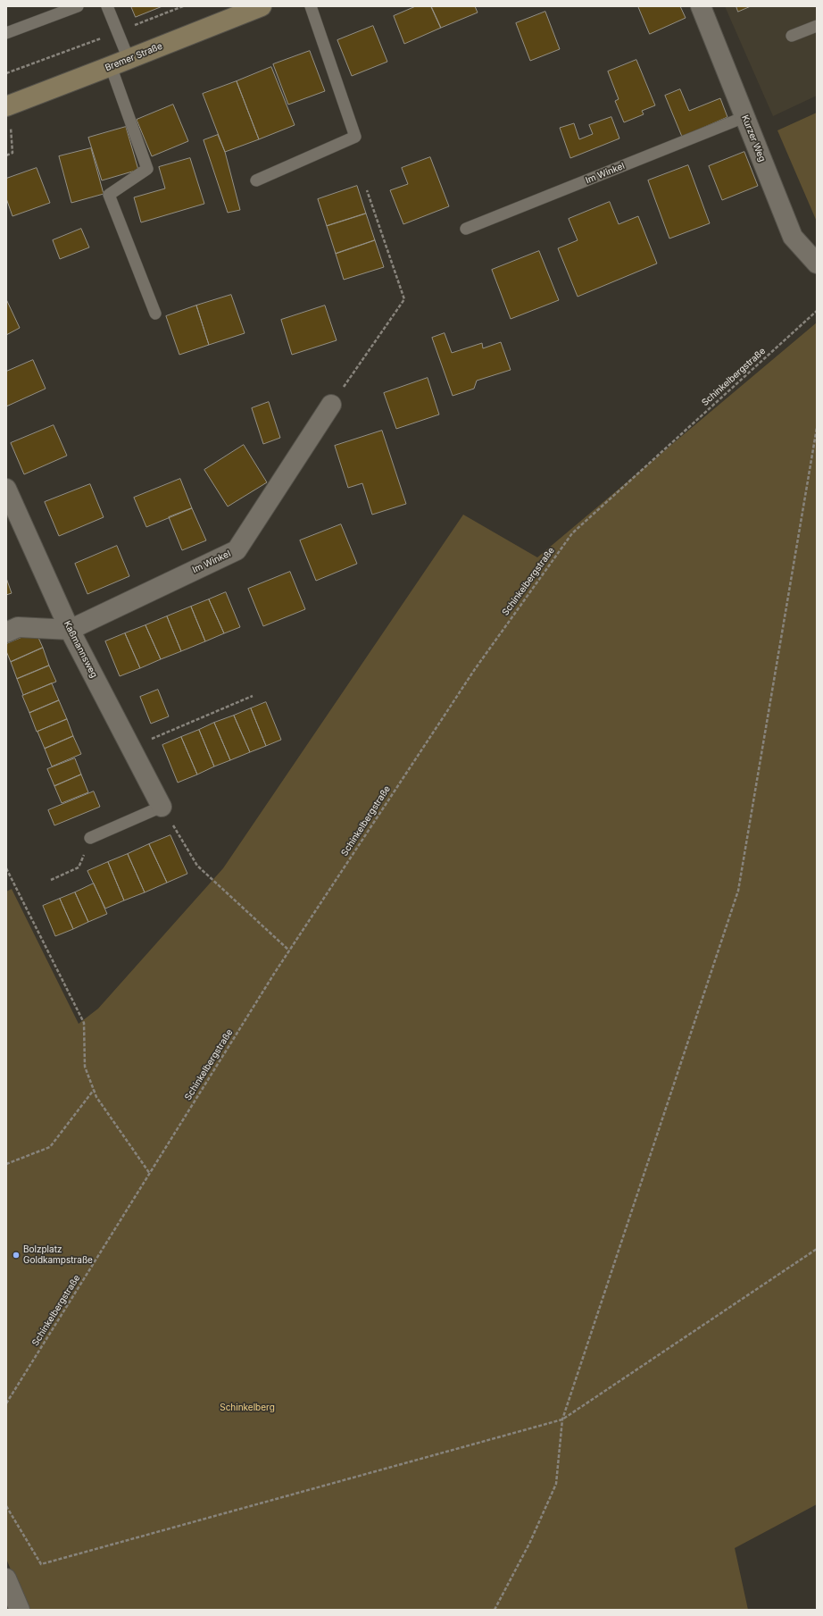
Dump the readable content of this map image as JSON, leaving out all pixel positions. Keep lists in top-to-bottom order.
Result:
{
  "streets": {
    "main road": ["Bremer Straße"],
    "street": ["Kurzer Weg", "Im Winkel", "Kaßmannsweg"],
    "path": ["Schinkelbergstraße"]
  },
  "crossings": [
    ["Kurzer Weg", "Im Winkel"],
    ["Im Winkel", "Kaßmannsweg"]
  ],
  "parks": ["Schinkelberg"],
  "places": ["Bolzplatz Goldkampstraße"]
}
